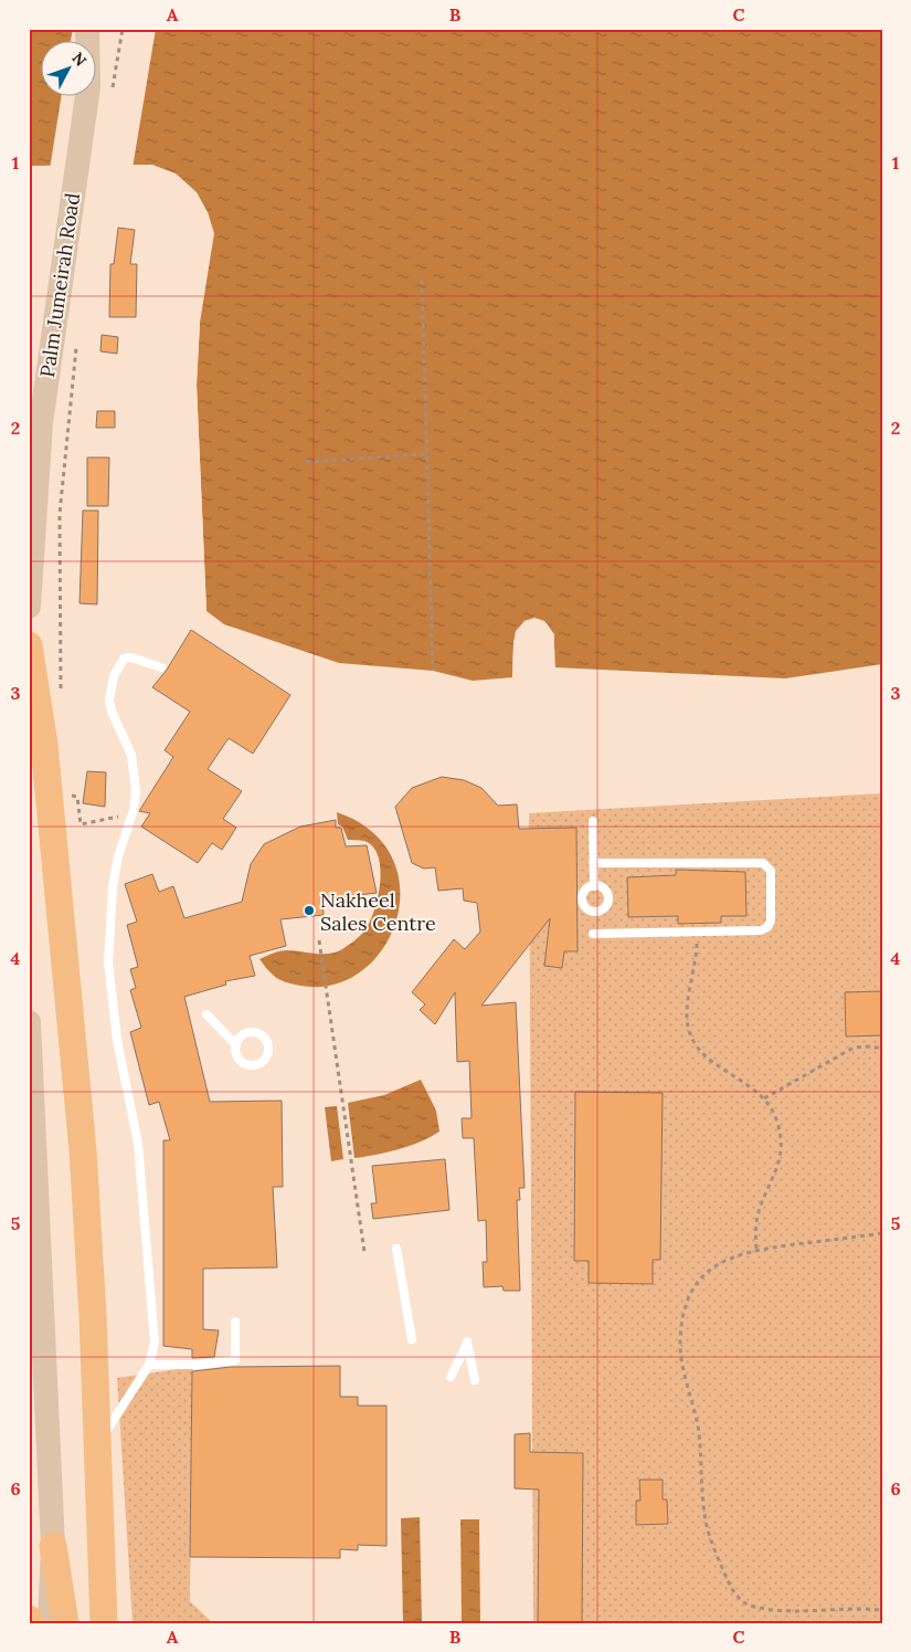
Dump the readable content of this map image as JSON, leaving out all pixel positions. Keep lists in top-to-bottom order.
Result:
{
  "streets": {
    "main road": ["Palm Jumeirah Road"]
  },
  "places": ["Nakheel Sales Centre"],
  "north": "top right",
  "grid": {
    "columns": ["A", "B", "C"],
    "rows": [
      "1",
      "2",
      "3",
      "4",
      "5",
      "6"
    ]
  }
}
